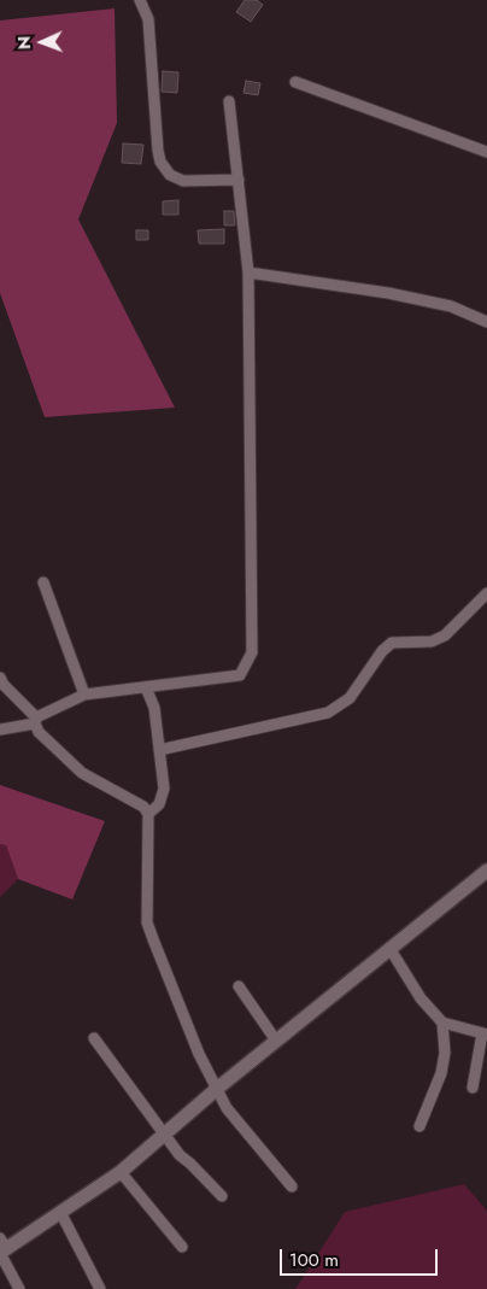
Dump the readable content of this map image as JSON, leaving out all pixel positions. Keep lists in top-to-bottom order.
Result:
{
  "scale_bar": "100 m",
  "north": "left"
}
